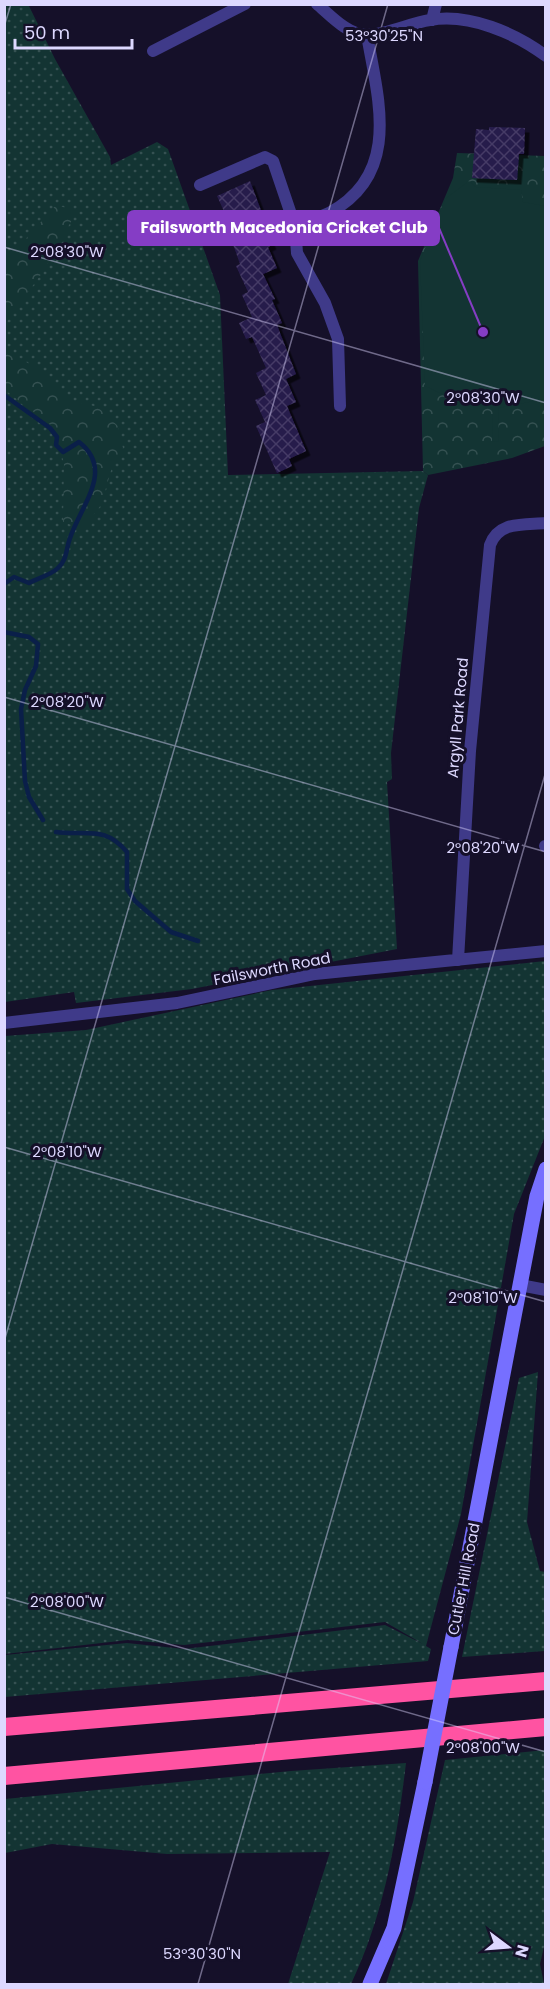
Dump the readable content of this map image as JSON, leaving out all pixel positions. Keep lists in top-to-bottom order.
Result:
{
  "streets": {
    "street": ["Argyll Park Road", "Failsworth Road", "Cutler Hill Road"]
  },
  "crossings": [
    ["Argyll Park Road", "Failsworth Road"]
  ],
  "places": ["Failsworth Macedonia Cricket Club"],
  "scale_bar": "50 m",
  "north": "right",
  "coordinates": [
    "53°30'25\"N",
    "2°08'30\"W",
    "2°08'20\"W",
    "2°08'10\"W",
    "2°08'00\"W",
    "53°30'30\"N"
  ]
}
